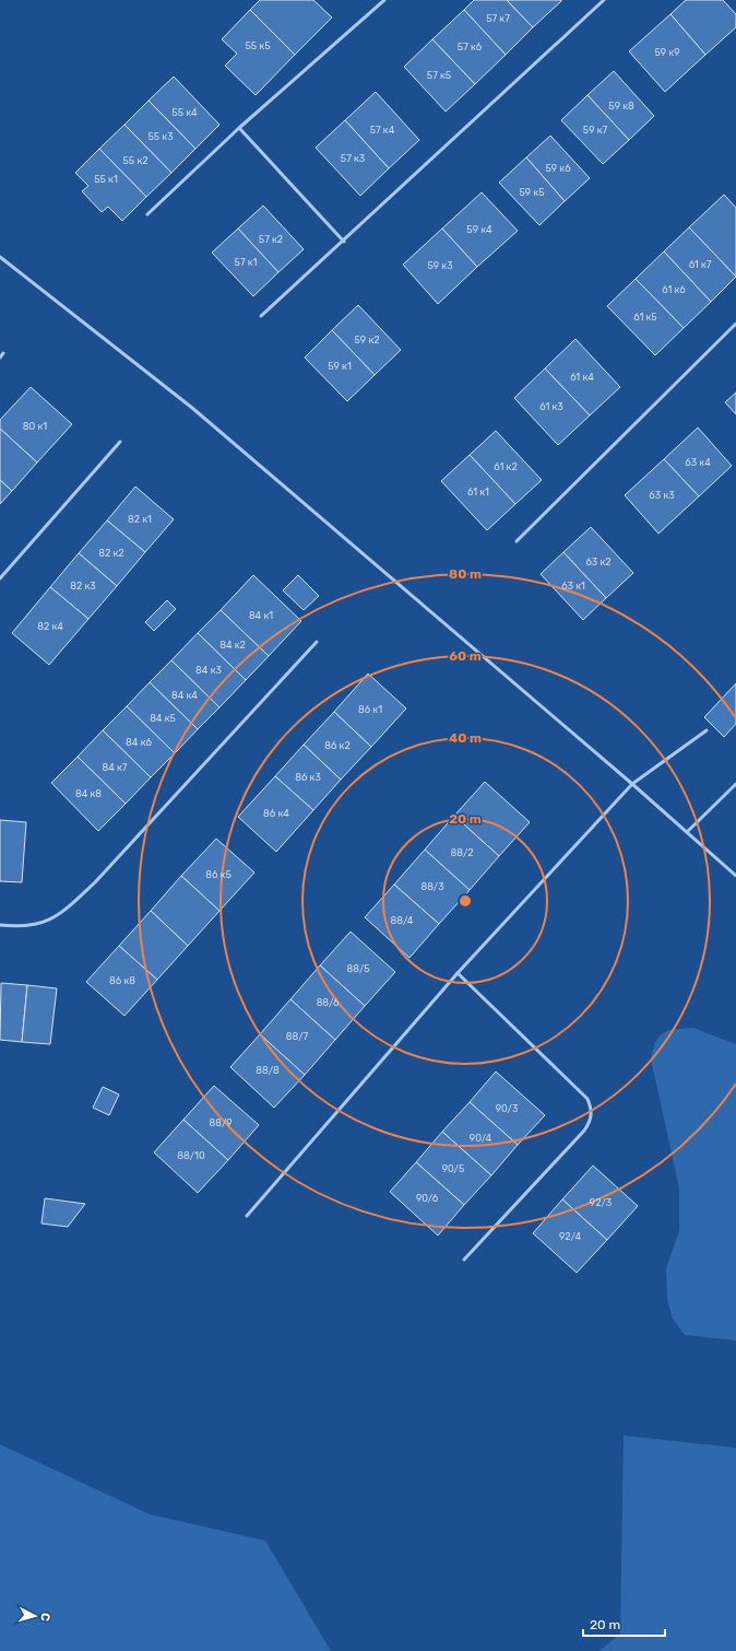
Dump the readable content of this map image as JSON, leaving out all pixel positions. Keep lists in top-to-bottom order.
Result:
{
  "house_numbers": [
    "57 к7",
    "55 к5",
    "57 к6",
    "59 к9",
    "57 к5",
    "59 к8",
    "55 к4",
    "57 к4",
    "59 к7",
    "55 к3",
    "57 к3",
    "55 к2",
    "59 к6",
    "55 к1",
    "59 к5",
    "59 к4",
    "57 к2",
    "57 к1",
    "61 к7",
    "59 к3",
    "61 к6",
    "61 к5",
    "59 к2",
    "59 к1",
    "61 к4",
    "61 к3",
    "80 к1",
    "63 к4",
    "61 к2",
    "61 к1",
    "63 к3",
    "82 к1",
    "82 к2",
    "63 к2",
    "82 к3",
    "63 к1",
    "84 к1",
    "82 к4",
    "84 к2",
    "84 к3",
    "84 к4",
    "86 к1",
    "84 к5",
    "84 к6",
    "86 к2",
    "84 к7",
    "86 к3",
    "84 к8",
    "86 к4",
    "88/2",
    "86 к5",
    "88/3",
    "88/4",
    "88/5",
    "86 к8",
    "88/6",
    "88/7",
    "88/8",
    "90/3",
    "88/9",
    "90/4",
    "88/10",
    "90/5",
    "90/6",
    "92/3",
    "92/4"
  ],
  "scale_bar": "20 m",
  "north": "right",
  "rings": [
    "80 m",
    "60 m",
    "40 m",
    "20 m"
  ]
}
